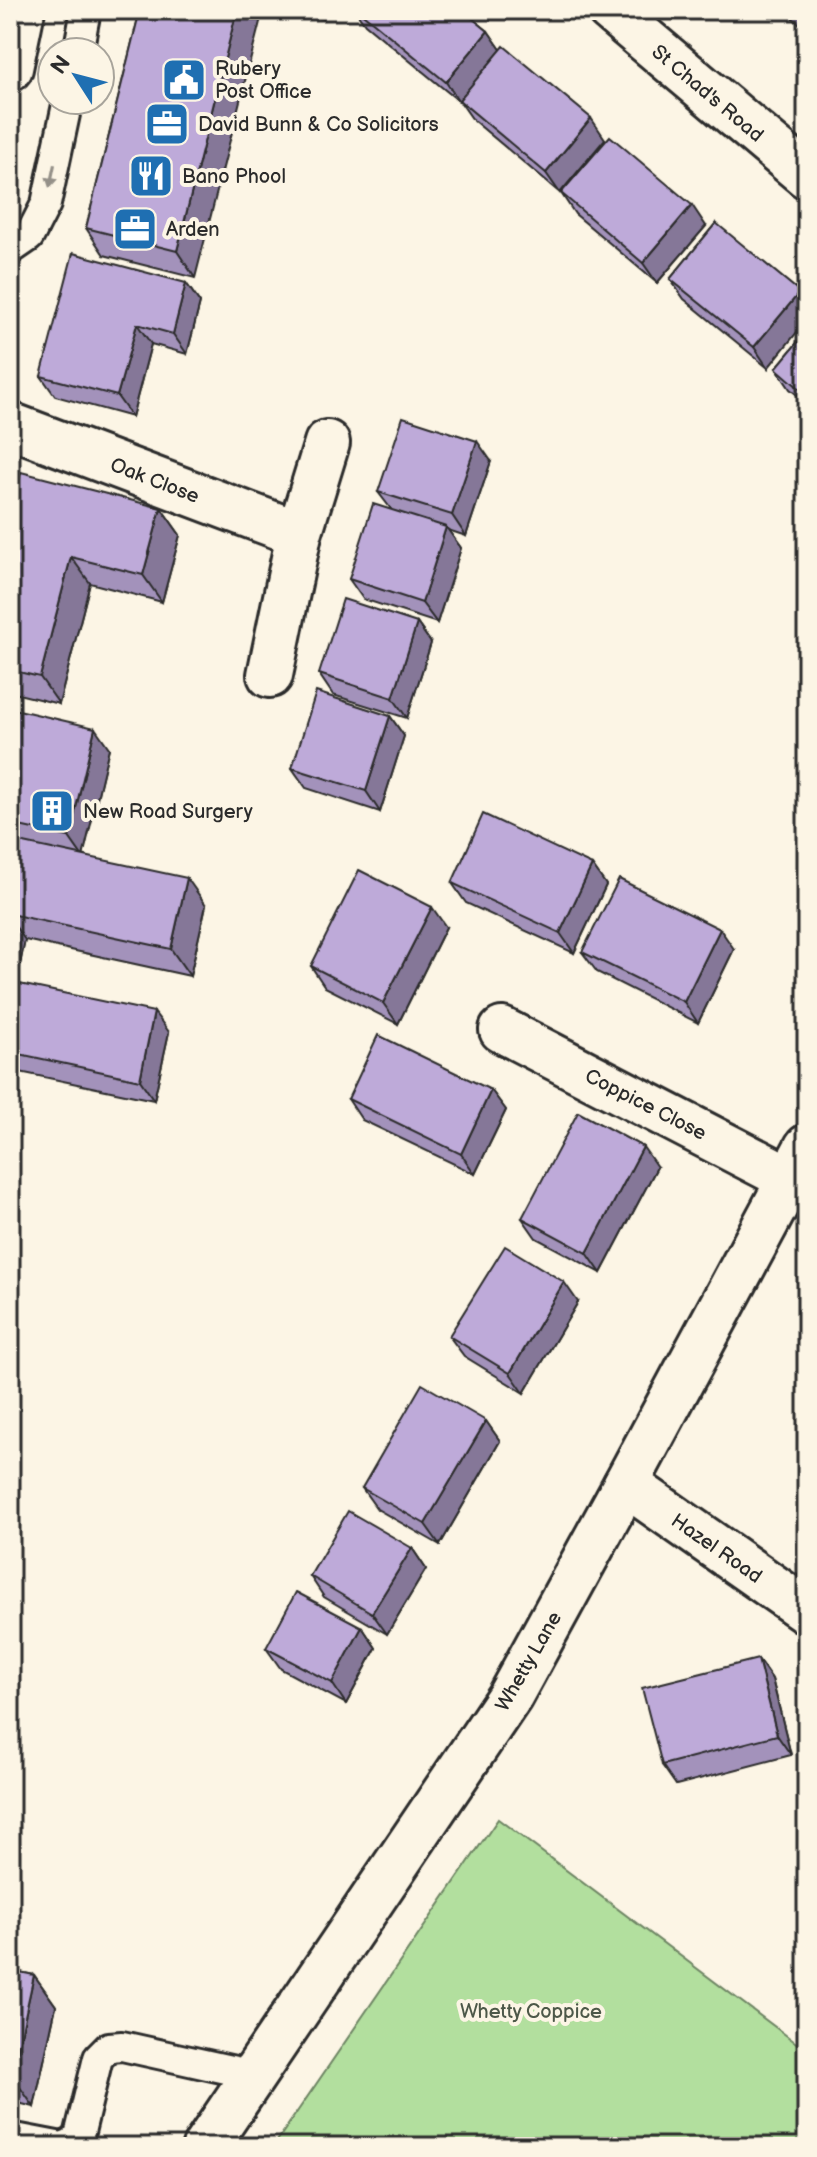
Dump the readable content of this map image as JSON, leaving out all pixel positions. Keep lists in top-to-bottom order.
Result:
{
  "streets": {
    "street": [
      "St Chad's Road",
      "Oak Close",
      "Coppice Close",
      "Hazel Road",
      "Whetty Lane"
    ]
  },
  "crossings": [
    ["Coppice Close", "Whetty Lane"],
    ["Hazel Road", "Whetty Lane"]
  ],
  "parks": ["Whetty Coppice"],
  "places": {
    "public building": ["Rubery Post Office"],
    "office": ["David Bunn & Co Solicitors", "Arden"],
    "restaurant": ["Bano Phool"],
    "building": ["New Road Surgery"]
  },
  "north": "top left"
}
